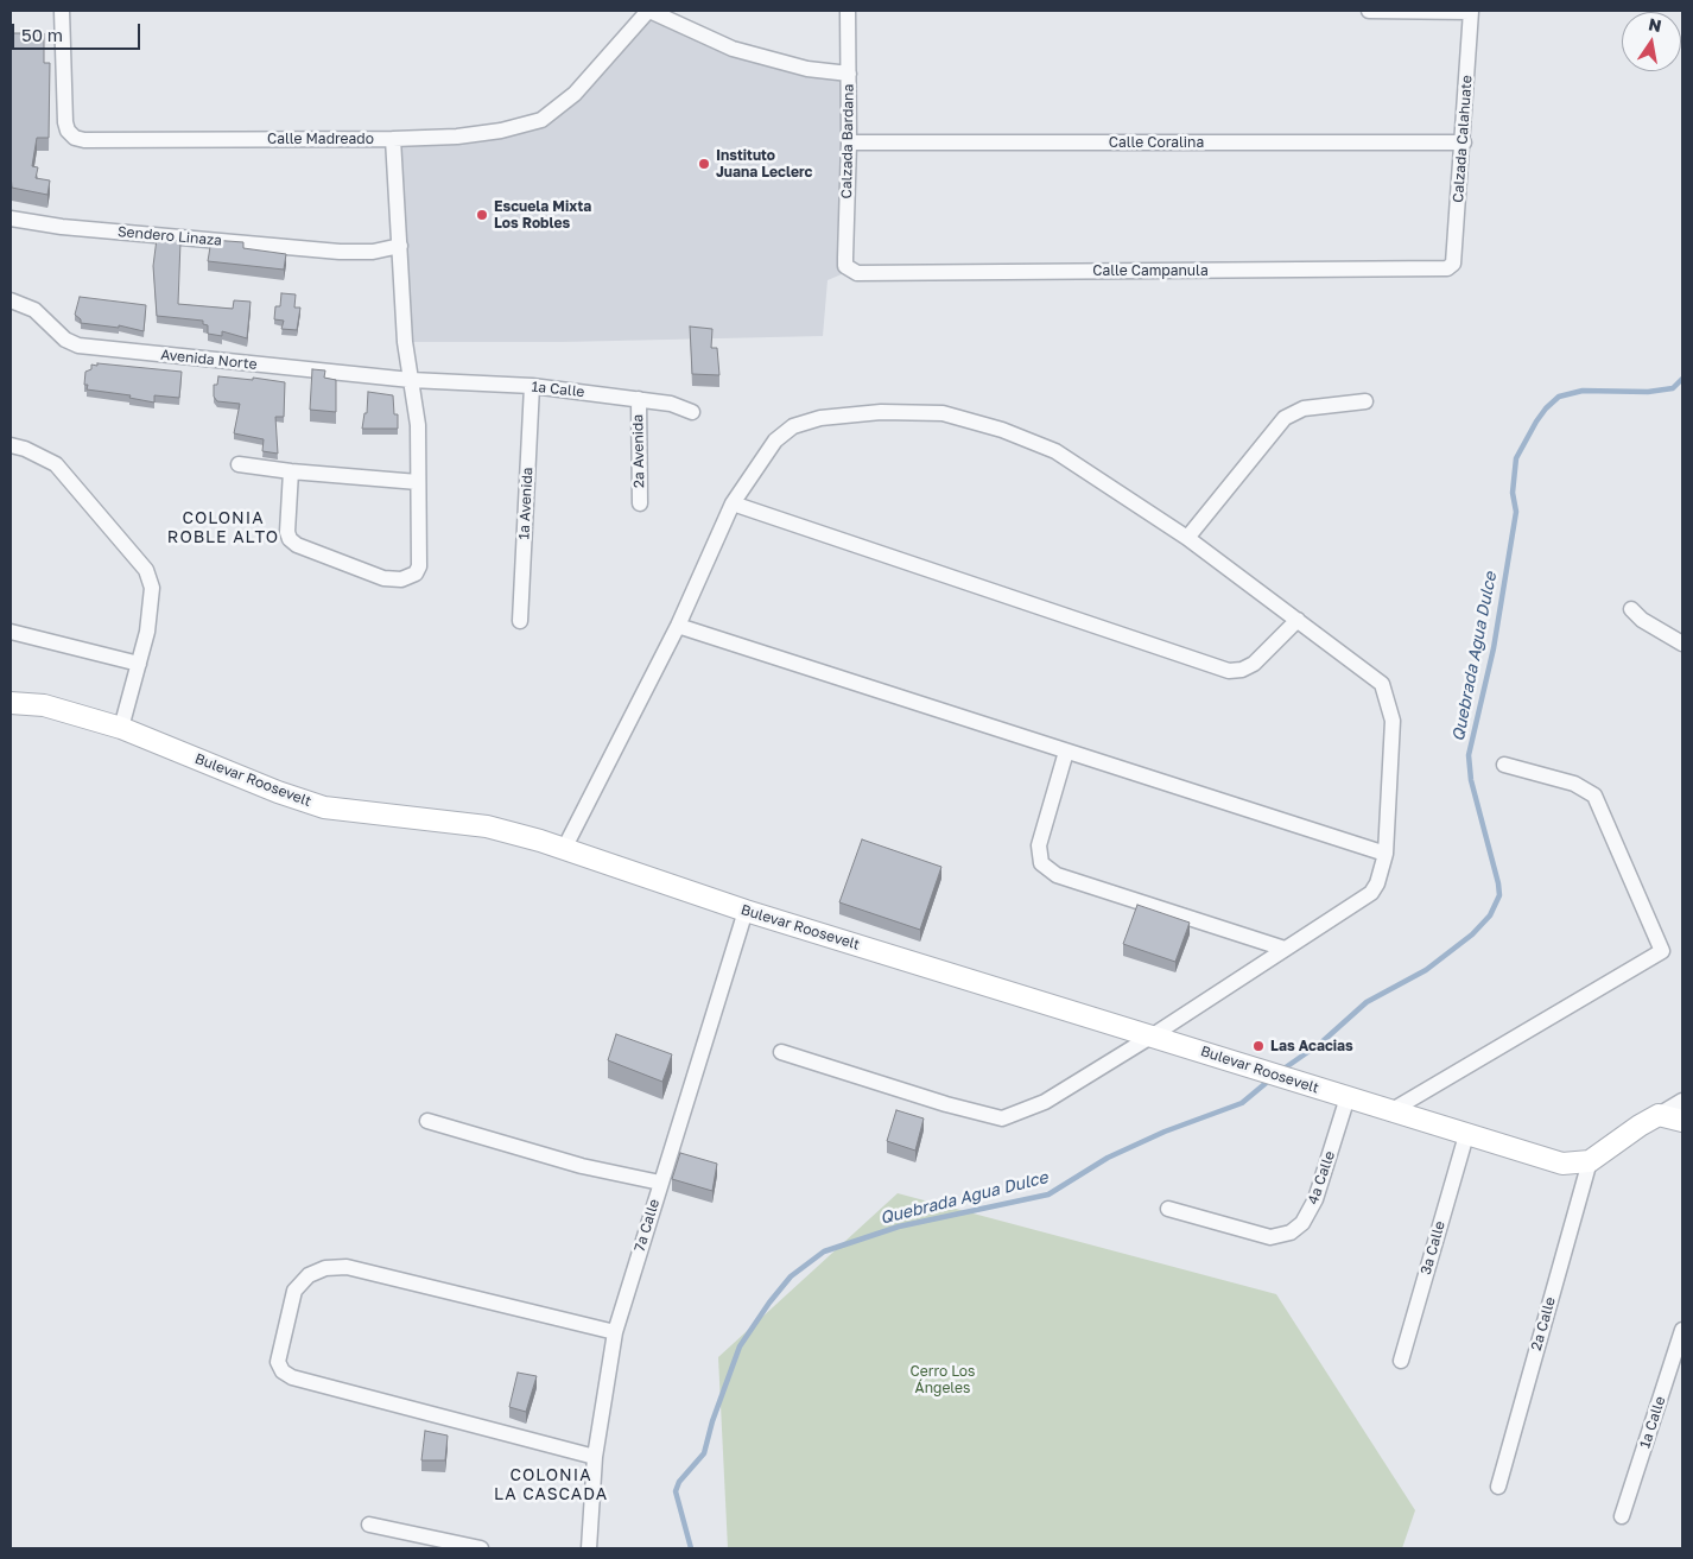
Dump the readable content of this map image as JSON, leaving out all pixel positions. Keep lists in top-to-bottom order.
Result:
{
  "streets": {
    "main road": ["Bulevar Roosevelt"],
    "street": [
      "Calle Madreado",
      "Calzada Calahuate",
      "Calzada Bardana",
      "Calle Coralina",
      "Sendero Linaza",
      "Calle Campanula",
      "Avenida Norte",
      "1a Calle",
      "2a Avenida",
      "1a Avenida",
      "4a Calle",
      "7a Calle",
      "3a Calle",
      "2a Calle"
    ]
  },
  "crossings": [
    ["Calzada Calahuate", "Calle Coralina"],
    ["Calzada Calahuate", "Calle Campanula"],
    ["Calzada Bardana", "Calle Coralina"],
    ["Calzada Bardana", "Calle Campanula"],
    ["Avenida Norte", "1a Calle"],
    ["1a Calle", "2a Avenida"],
    ["1a Calle", "1a Avenida"],
    ["Bulevar Roosevelt", "4a Calle"],
    ["Bulevar Roosevelt", "7a Calle"],
    ["Bulevar Roosevelt", "3a Calle"],
    ["Bulevar Roosevelt", "2a Calle"]
  ],
  "districts": ["COLONIA ROBLE ALTO", "COLONIA LA CASCADA"],
  "water": ["Quebrada Agua Dulce"],
  "parks": ["Cerro Los Ángeles"],
  "places": ["Instituto Juana Leclerc", "Escuela Mixta Los Robles", "Las Acacias"],
  "scale_bar": "50 m",
  "north": "top"
}
